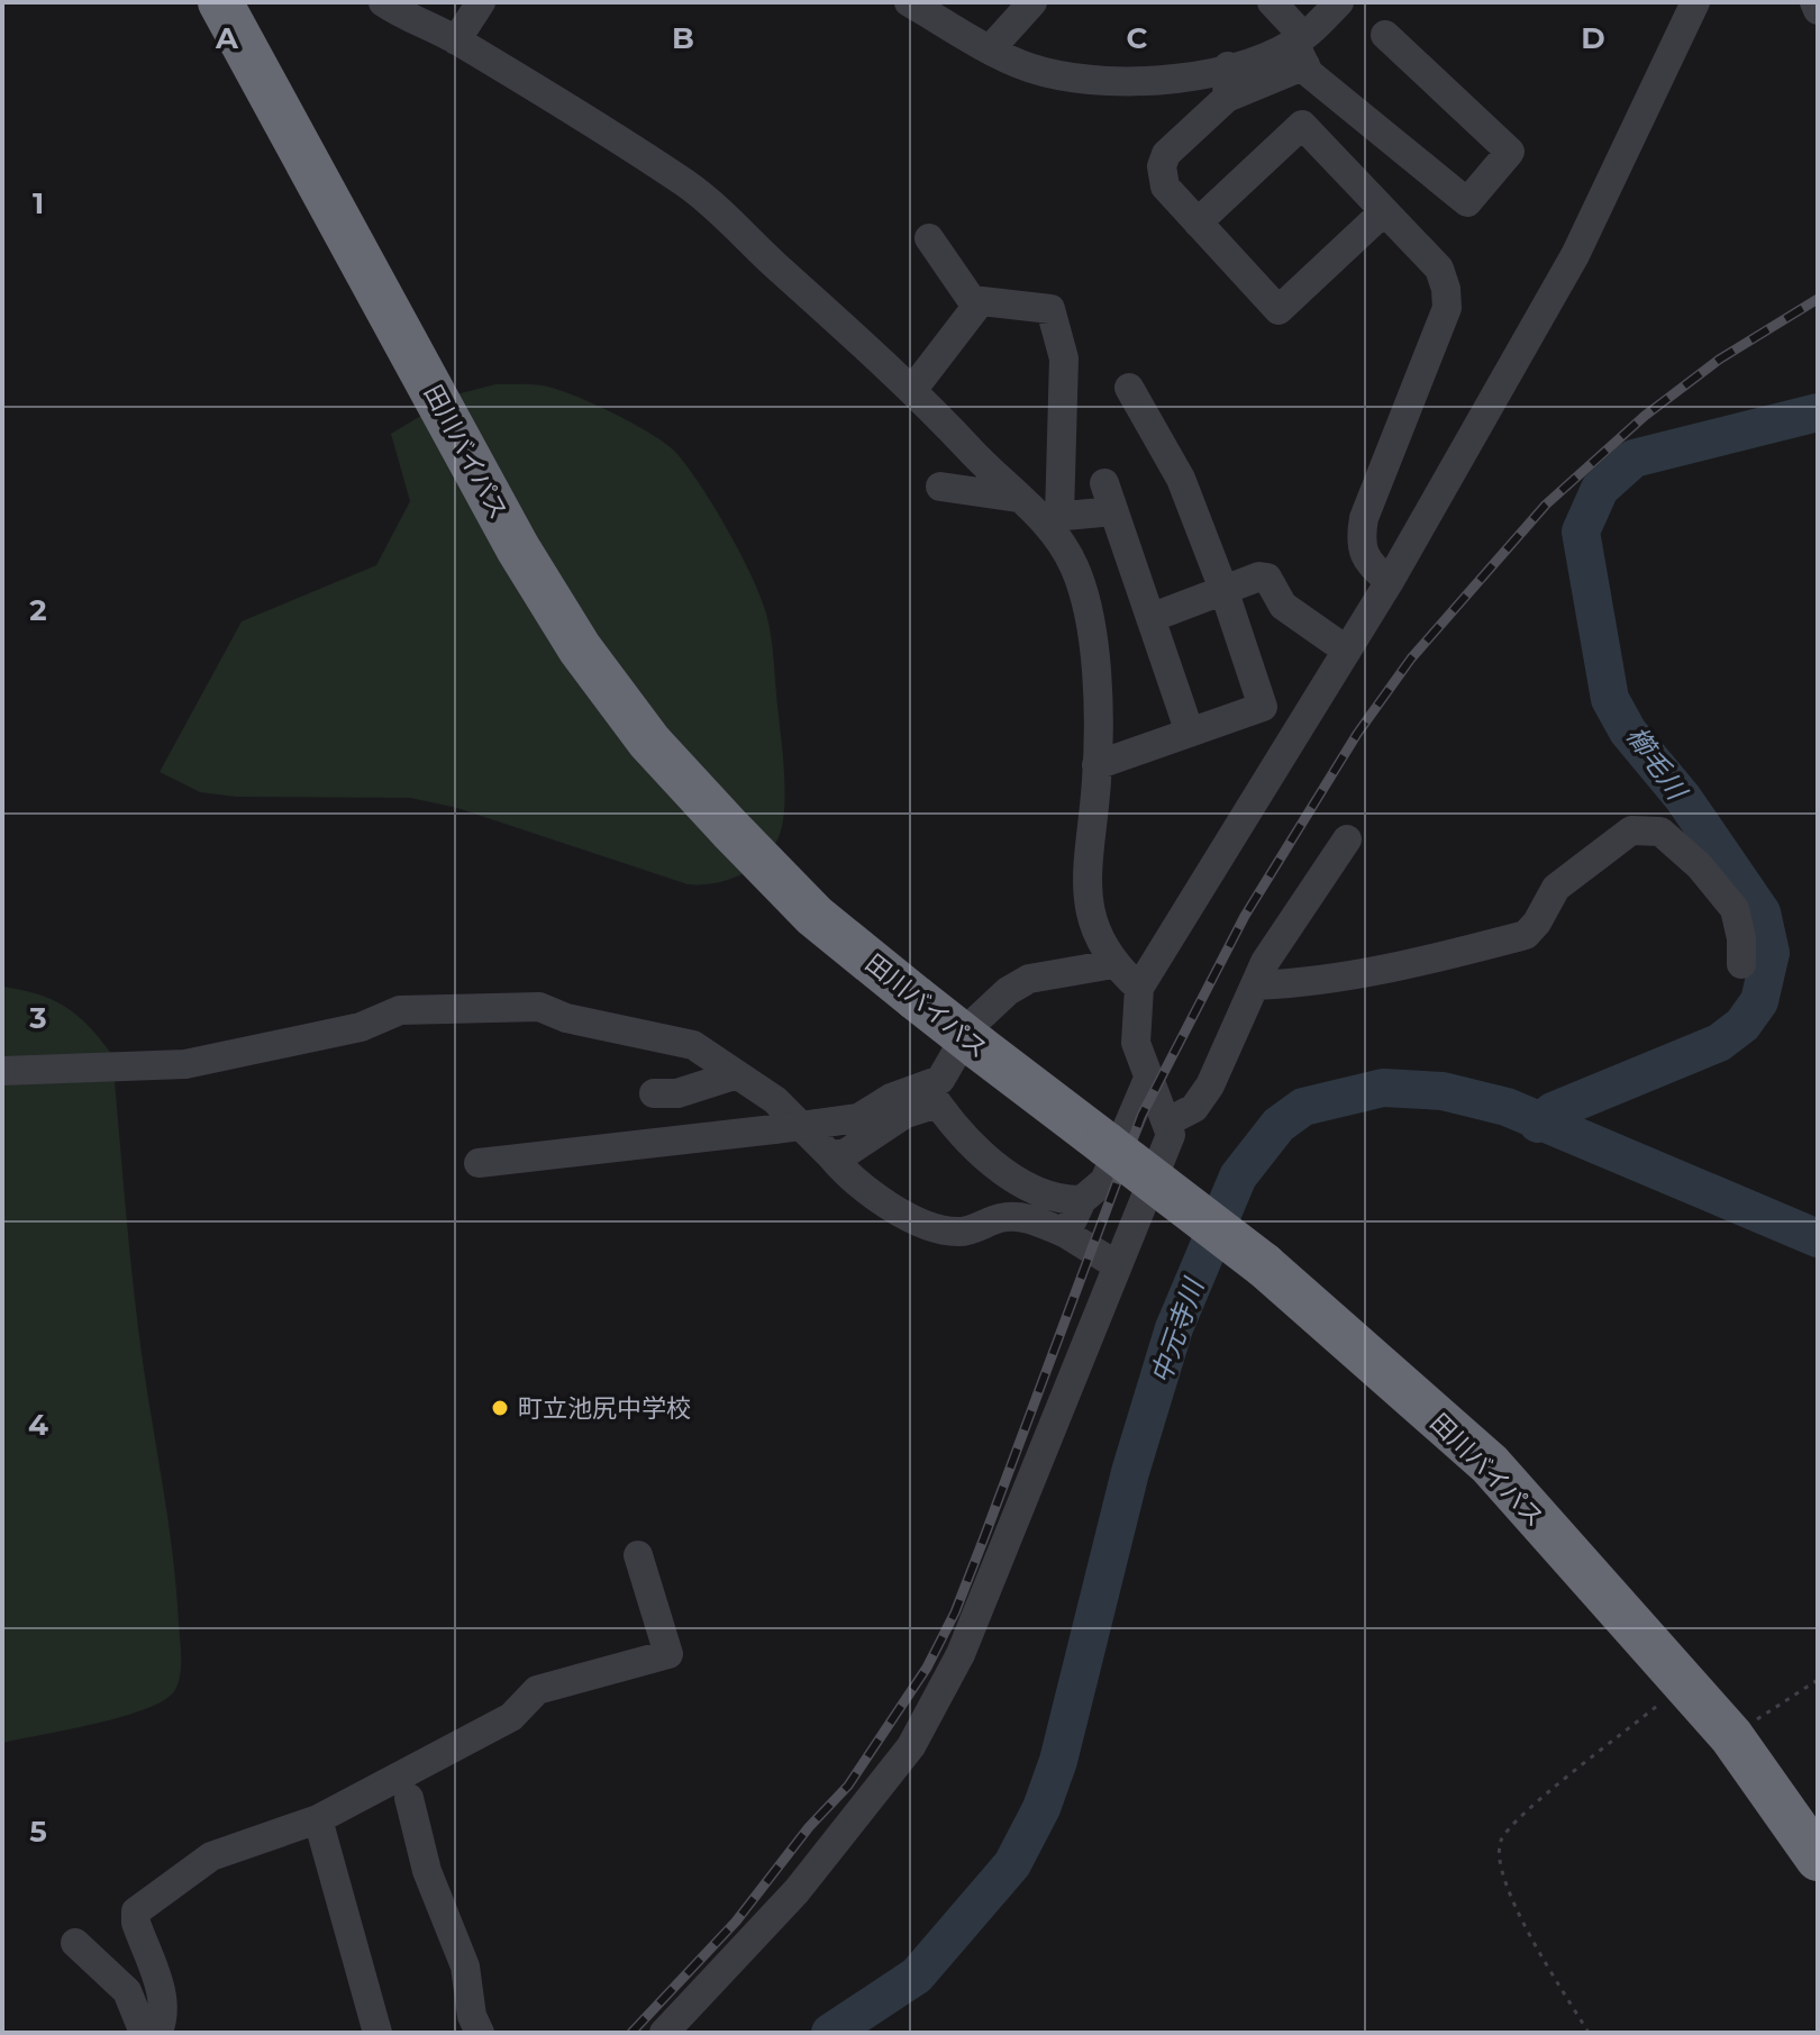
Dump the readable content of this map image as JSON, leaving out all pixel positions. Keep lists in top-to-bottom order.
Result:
{
  "streets": {
    "highway": ["田川バイパス"]
  },
  "water": ["櫛毛川", "中元寺川"],
  "places": ["町立池尻中学校"],
  "grid": {
    "columns": [
      "A",
      "B",
      "C",
      "D"
    ],
    "rows": [
      "1",
      "2",
      "3",
      "4",
      "5"
    ]
  }
}
